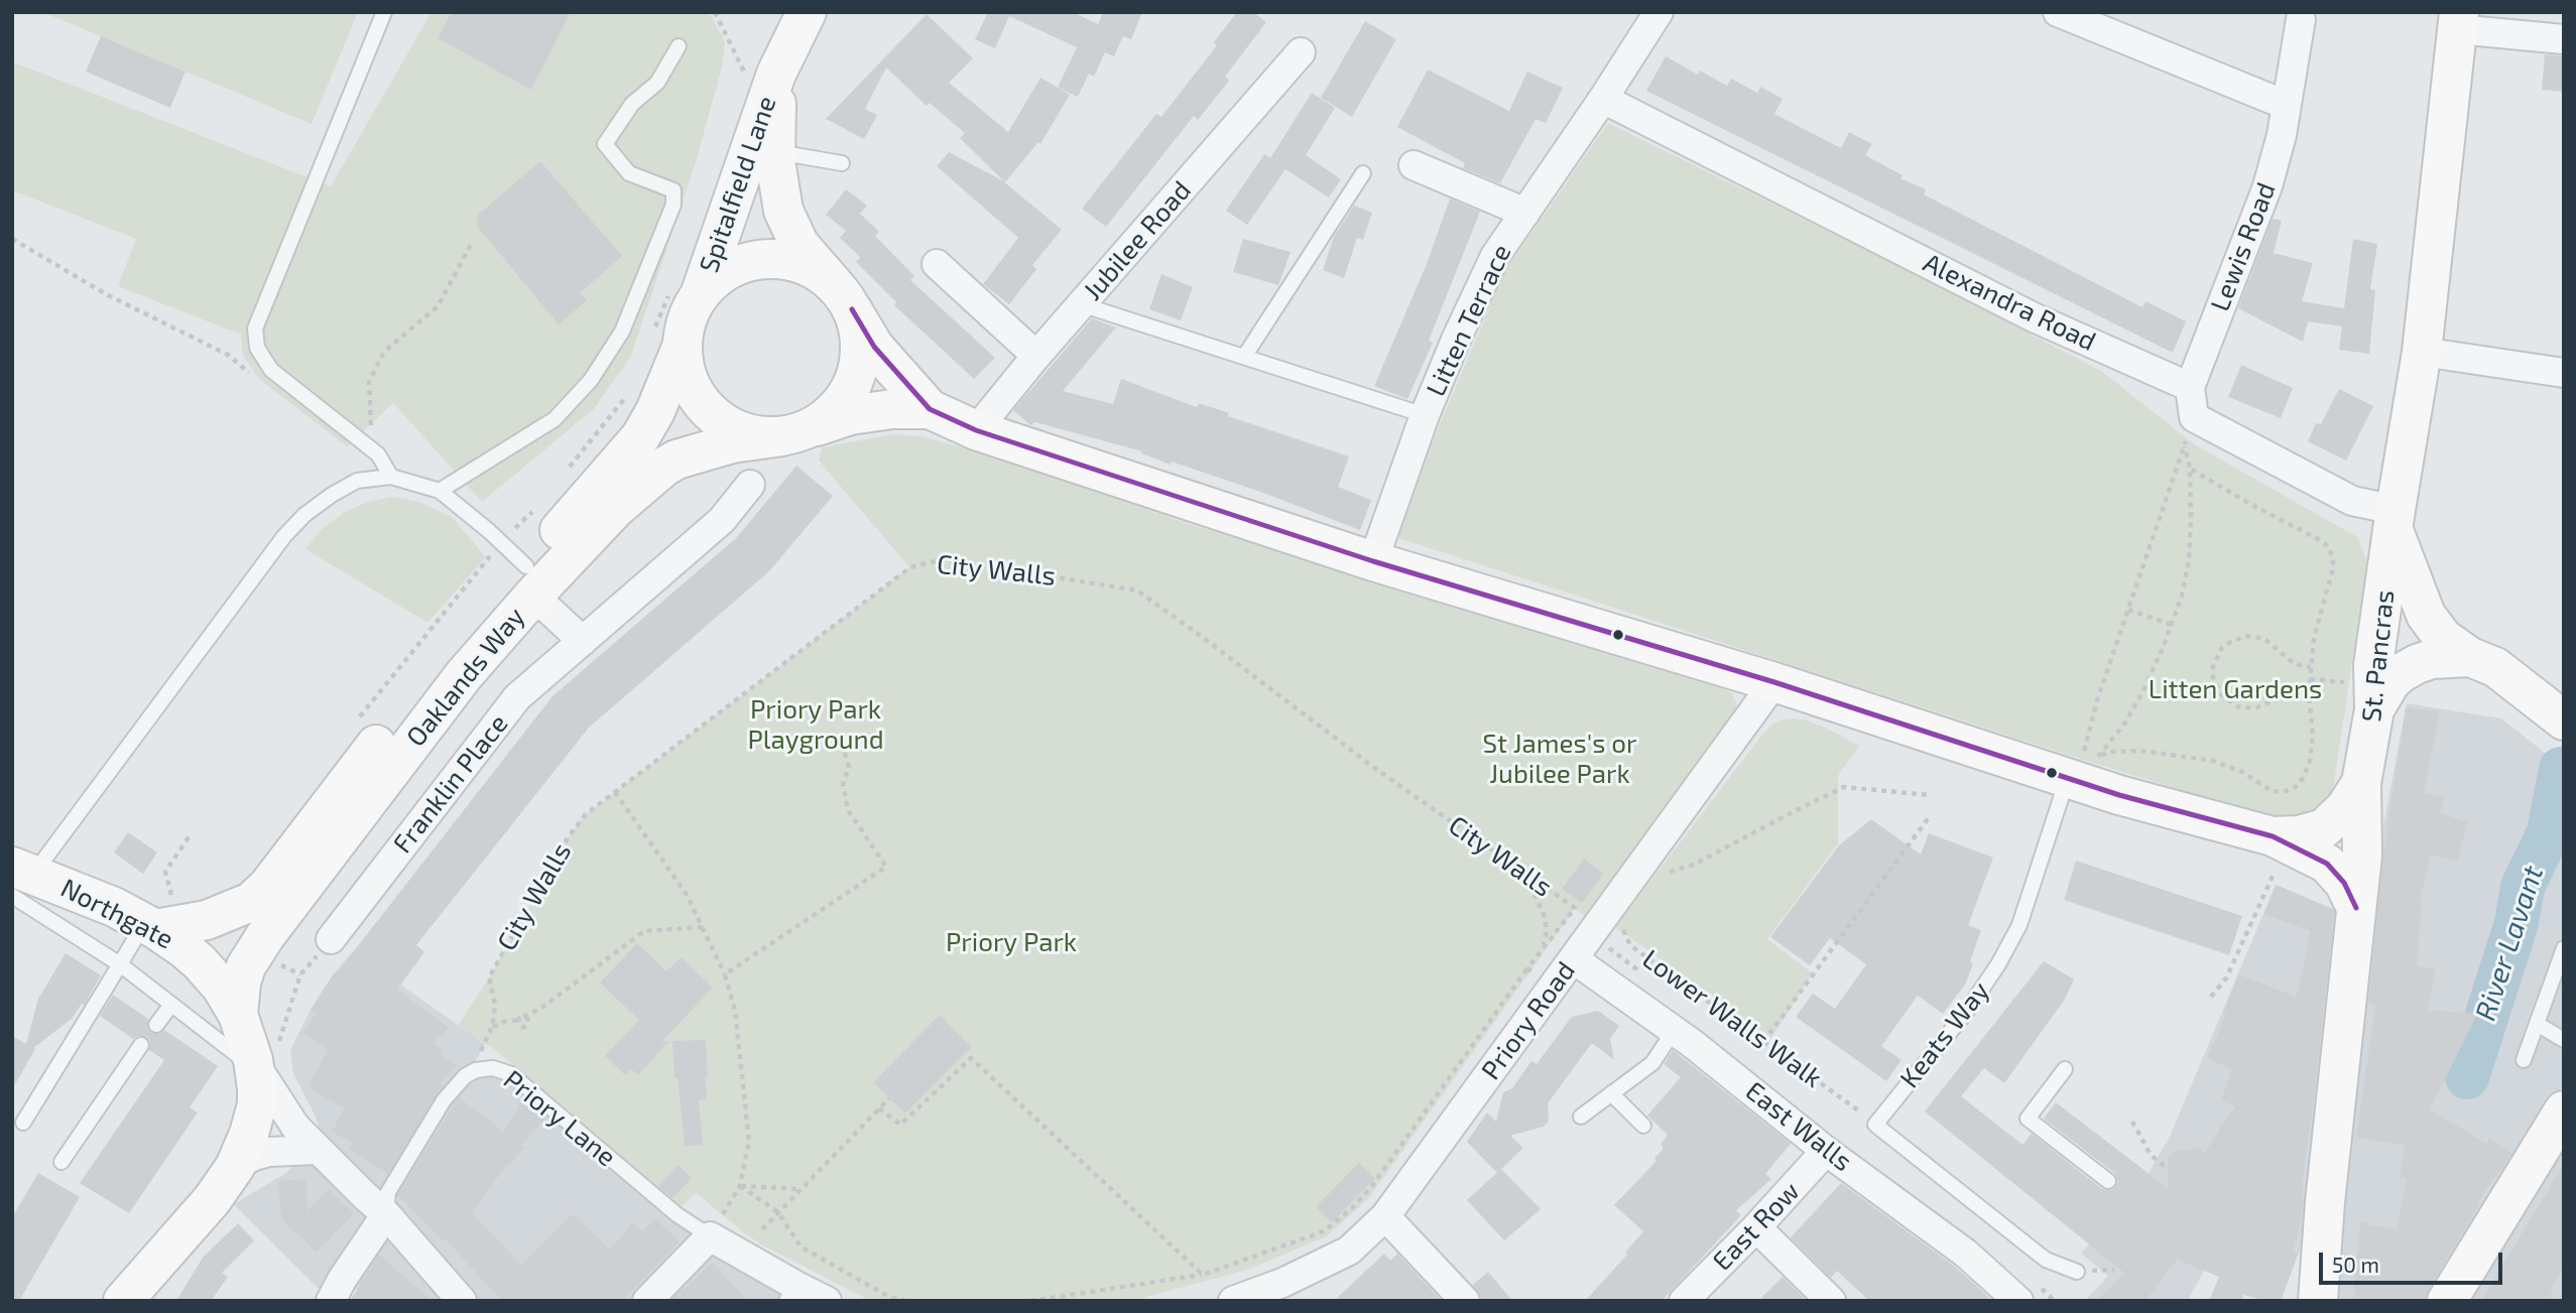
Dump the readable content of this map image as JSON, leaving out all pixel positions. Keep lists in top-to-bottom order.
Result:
{
  "streets": {
    "main road": [
      "Spitalfield Lane",
      "St. Pancras",
      "Oaklands Way",
      "Northgate"
    ],
    "street": [
      "Jubilee Road",
      "Lewis Road",
      "Alexandra Road",
      "Litten Terrace",
      "Franklin Place",
      "Priory Road",
      "East Walls",
      "East Row"
    ],
    "lane": ["Keats Way", "Priory Lane"],
    "path": ["City Walls", "Lower Walls Walk"]
  },
  "crossings": [
    ["Spitalfield Lane", "Oaklands Way"],
    ["Lewis Road", "Alexandra Road"],
    ["Alexandra Road", "Litten Terrace"],
    ["City Walls", "Priory Lane"],
    ["Oaklands Way", "Northgate"],
    ["Lower Walls Walk", "Priory Road"],
    ["Lower Walls Walk", "Keats Way"],
    ["Priory Road", "East Walls"],
    ["East Walls", "East Row"]
  ],
  "water": ["River Lavant"],
  "parks": [
    "Litten Gardens",
    "Priory Park Playground",
    "St James's or Jubilee Park",
    "Priory Park"
  ],
  "scale_bar": "50 m"
}
